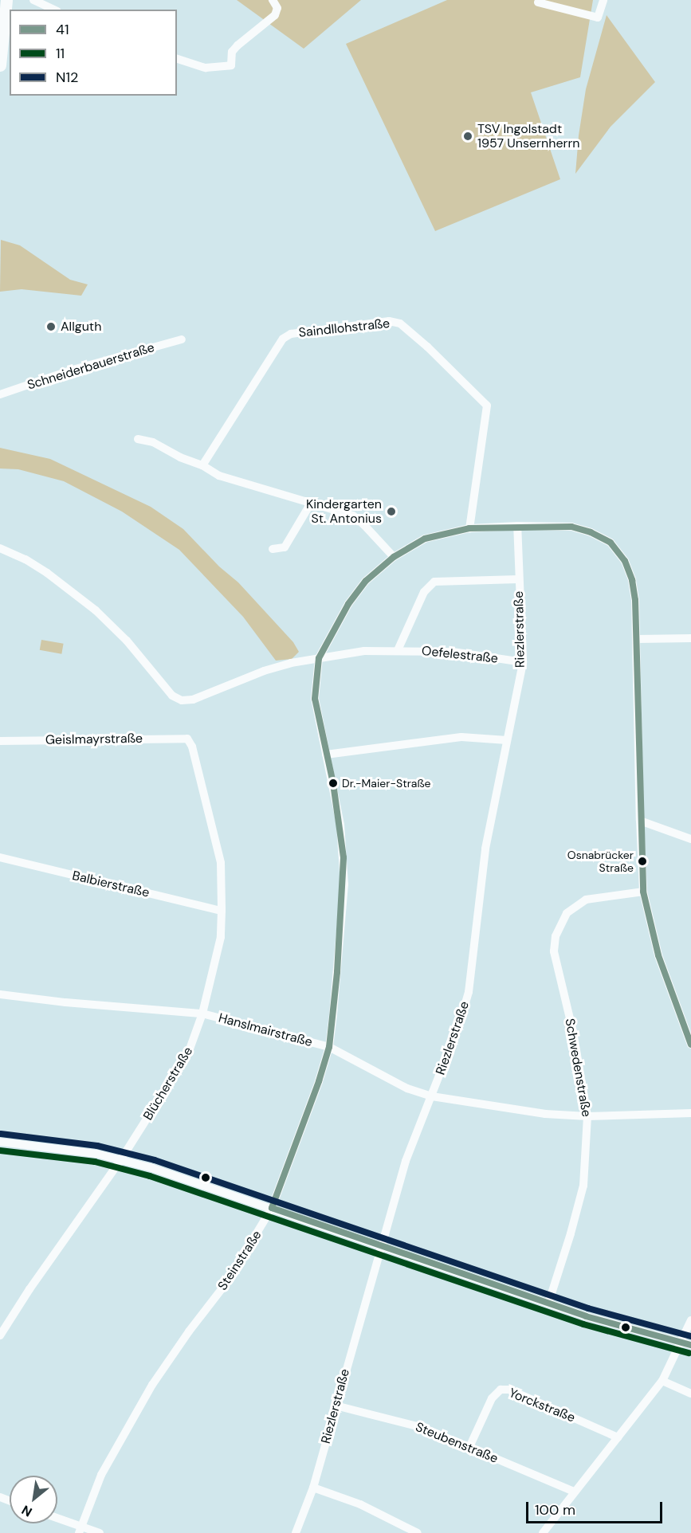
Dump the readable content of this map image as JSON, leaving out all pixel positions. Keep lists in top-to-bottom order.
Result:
{
  "streets": {
    "street": [
      "Saindllohstraße",
      "Schneiderbauerstraße",
      "Riezlerstraße",
      "Oefelestraße",
      "Geislmayrstraße",
      "Balbierstraße",
      "Hanslmairstraße",
      "Schwedenstraße",
      "Blücherstraße",
      "Steinstraße",
      "Yorckstraße",
      "Steubenstraße"
    ]
  },
  "crossings": [
    ["Saindllohstraße", "Steinstraße"],
    ["Riezlerstraße", "Oefelestraße"],
    ["Riezlerstraße", "Hanslmairstraße"],
    ["Riezlerstraße", "Steinstraße"],
    ["Riezlerstraße", "Steubenstraße"],
    ["Oefelestraße", "Steinstraße"],
    ["Geislmayrstraße", "Blücherstraße"],
    ["Balbierstraße", "Blücherstraße"],
    ["Hanslmairstraße", "Schwedenstraße"],
    ["Hanslmairstraße", "Blücherstraße"],
    ["Hanslmairstraße", "Steinstraße"],
    ["Schwedenstraße", "Steinstraße"],
    ["Yorckstraße", "Steubenstraße"]
  ],
  "places": [
    "TSV Ingolstadt 1957 Unsernherrn",
    "Allguth",
    "Kindergarten St. Antonius",
    "Dr.-Maier-Straße",
    "Osnabrücker Straße"
  ],
  "lines": ["transit line 41", "transit line N12", "transit line 11"],
  "legend": ["41", "11", "N12"],
  "scale_bar": "100 m",
  "north": "bottom left"
}
